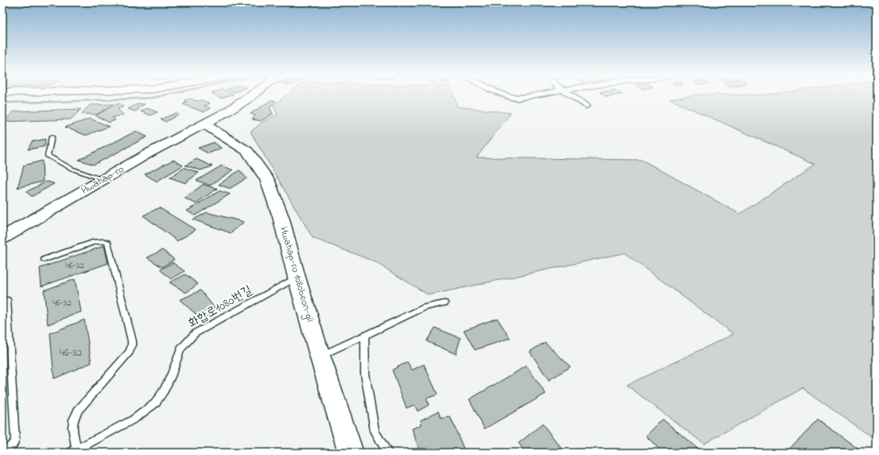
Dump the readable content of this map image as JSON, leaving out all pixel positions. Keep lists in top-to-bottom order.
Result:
{
  "streets": {
    "street": ["Hwahap-ro", "Hwahap-ro 1080beon-gil"],
    "lane": ["화합로1080번길"]
  },
  "crossings": [
    ["Hwahap-ro", "Hwahap-ro 1080beon-gil"],
    ["Hwahap-ro 1080beon-gil", "화합로1080번길"]
  ],
  "house_numbers": ["46-32", "46-32", "46-32"]
}
